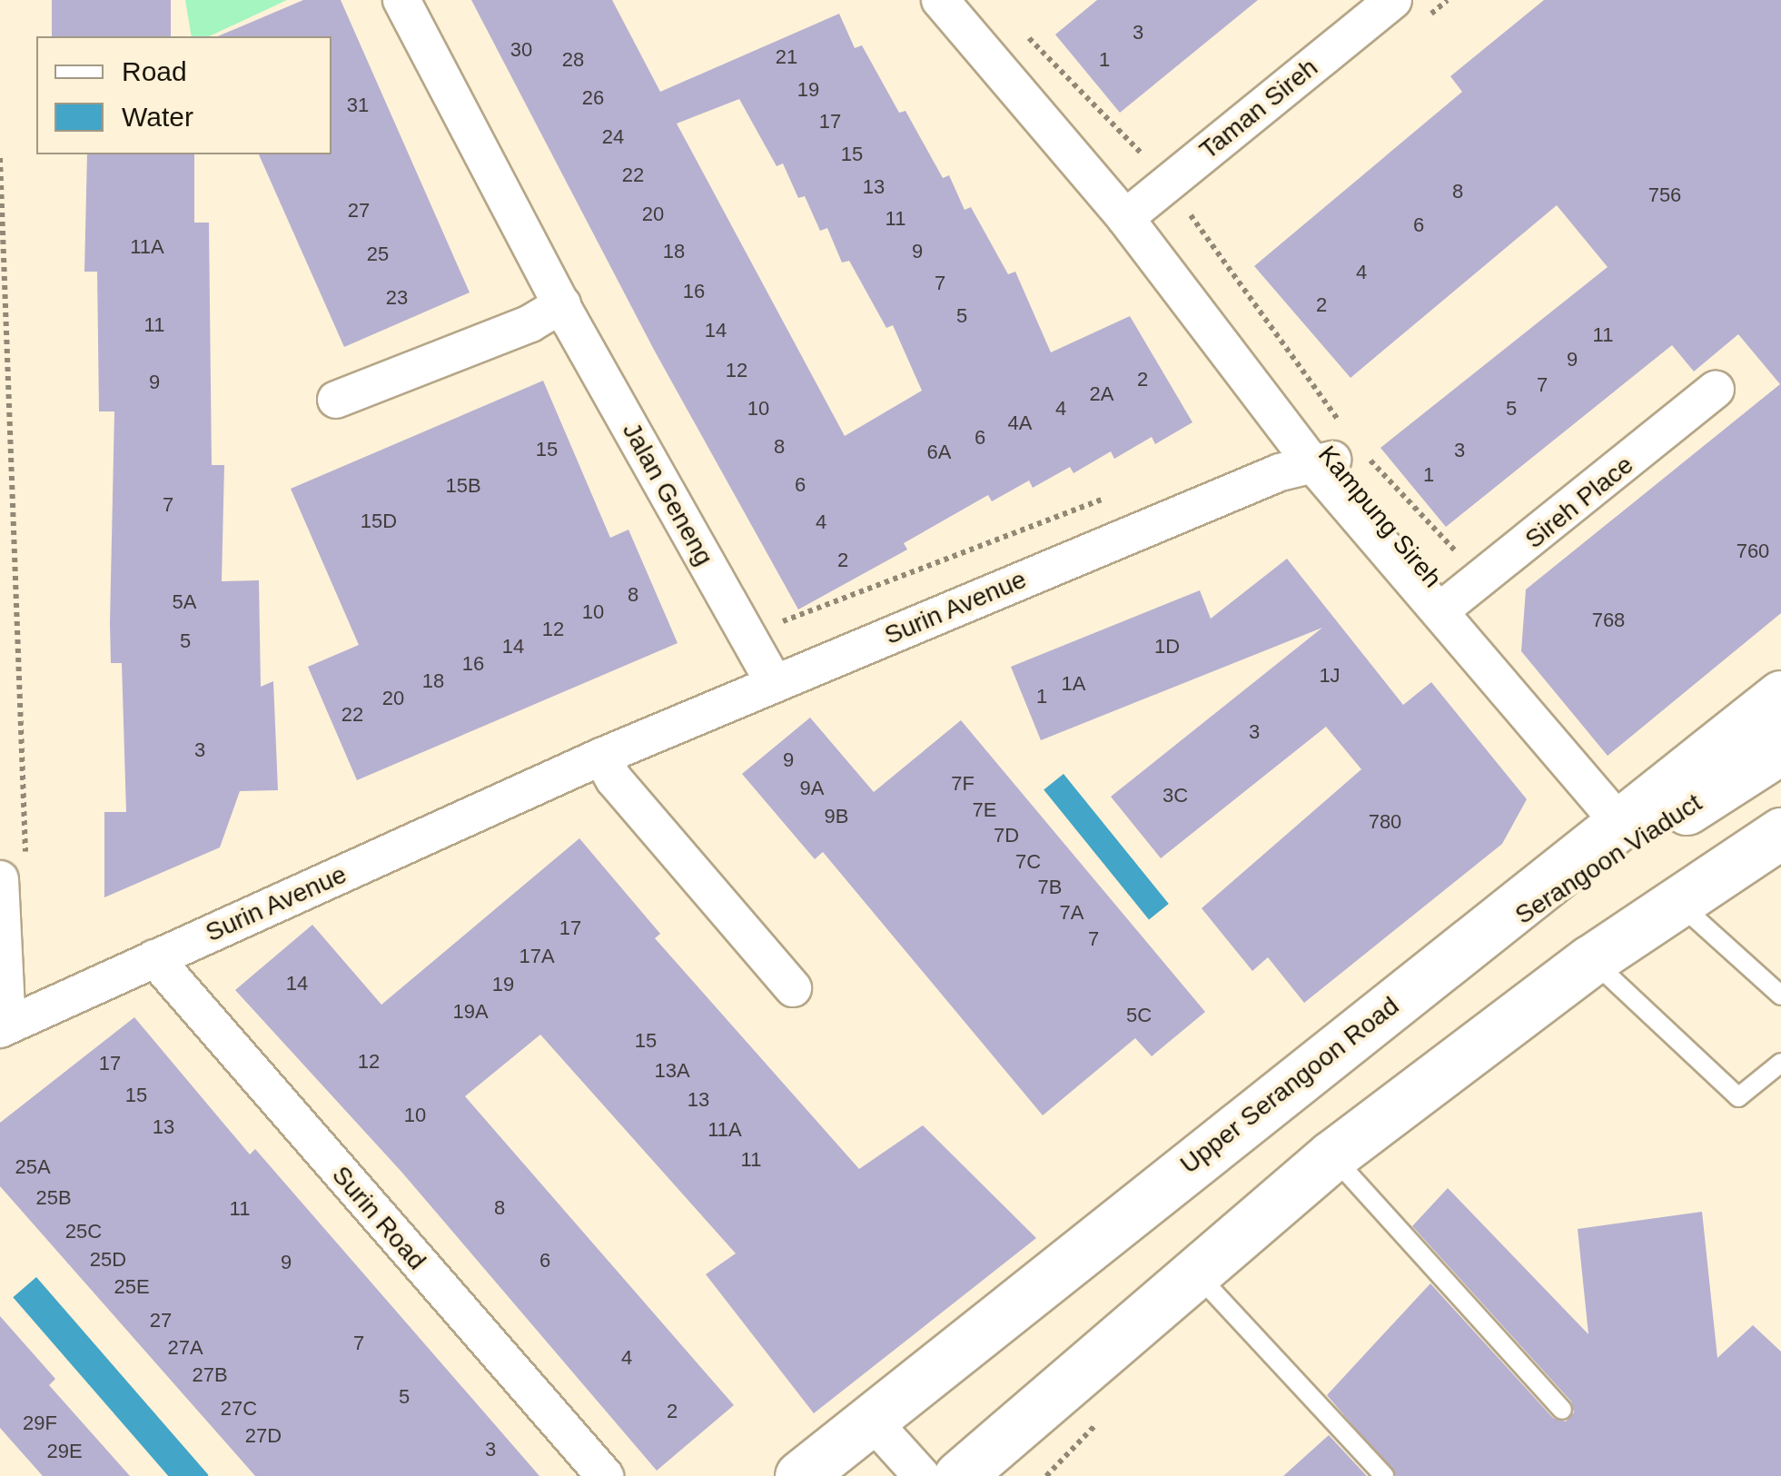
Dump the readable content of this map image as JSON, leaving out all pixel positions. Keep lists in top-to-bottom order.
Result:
{
  "streets": {
    "main road": ["Serangoon Viaduct", "Upper Serangoon Road"],
    "street": [
      "Taman Sireh",
      "Jalan Geneng",
      "Sireh Place",
      "Kampung Sireh",
      "Surin Avenue",
      "Surin Road"
    ]
  },
  "crossings": [
    ["Taman Sireh", "Kampung Sireh"],
    ["Jalan Geneng", "Surin Avenue"],
    ["Sireh Place", "Kampung Sireh"],
    ["Kampung Sireh", "Surin Avenue"],
    ["Kampung Sireh", "Upper Serangoon Road"],
    ["Surin Avenue", "Surin Road"],
    ["Serangoon Viaduct", "Upper Serangoon Road"]
  ],
  "house_numbers": [
    "3",
    "30",
    "21",
    "28",
    "1",
    "19",
    "26",
    "31",
    "17",
    "24",
    "15",
    "22",
    "13",
    "8",
    "756",
    "27",
    "20",
    "11",
    "6",
    "11A",
    "18",
    "9",
    "25",
    "4",
    "7",
    "16",
    "23",
    "2",
    "5",
    "11",
    "14",
    "11",
    "9",
    "12",
    "2",
    "9",
    "7",
    "2A",
    "10",
    "4",
    "5",
    "4A",
    "6",
    "8",
    "15",
    "3",
    "6A",
    "1",
    "6",
    "15B",
    "7",
    "15D",
    "4",
    "760",
    "2",
    "8",
    "5A",
    "10",
    "768",
    "12",
    "5",
    "14",
    "1D",
    "16",
    "1J",
    "18",
    "1A",
    "1",
    "20",
    "22",
    "3",
    "3",
    "9",
    "7F",
    "9A",
    "3C",
    "7E",
    "9B",
    "780",
    "7D",
    "7C",
    "7B",
    "7A",
    "17",
    "7",
    "17A",
    "14",
    "19",
    "19A",
    "5C",
    "15",
    "12",
    "17",
    "13A",
    "15",
    "13",
    "10",
    "13",
    "11A",
    "11",
    "25A",
    "25B",
    "8",
    "11",
    "25C",
    "25D",
    "6",
    "9",
    "25E",
    "27",
    "7",
    "27A",
    "4",
    "27B",
    "5",
    "27C",
    "2",
    "29F",
    "27D",
    "3",
    "29E"
  ],
  "legend": ["Road", "Water"]
}
